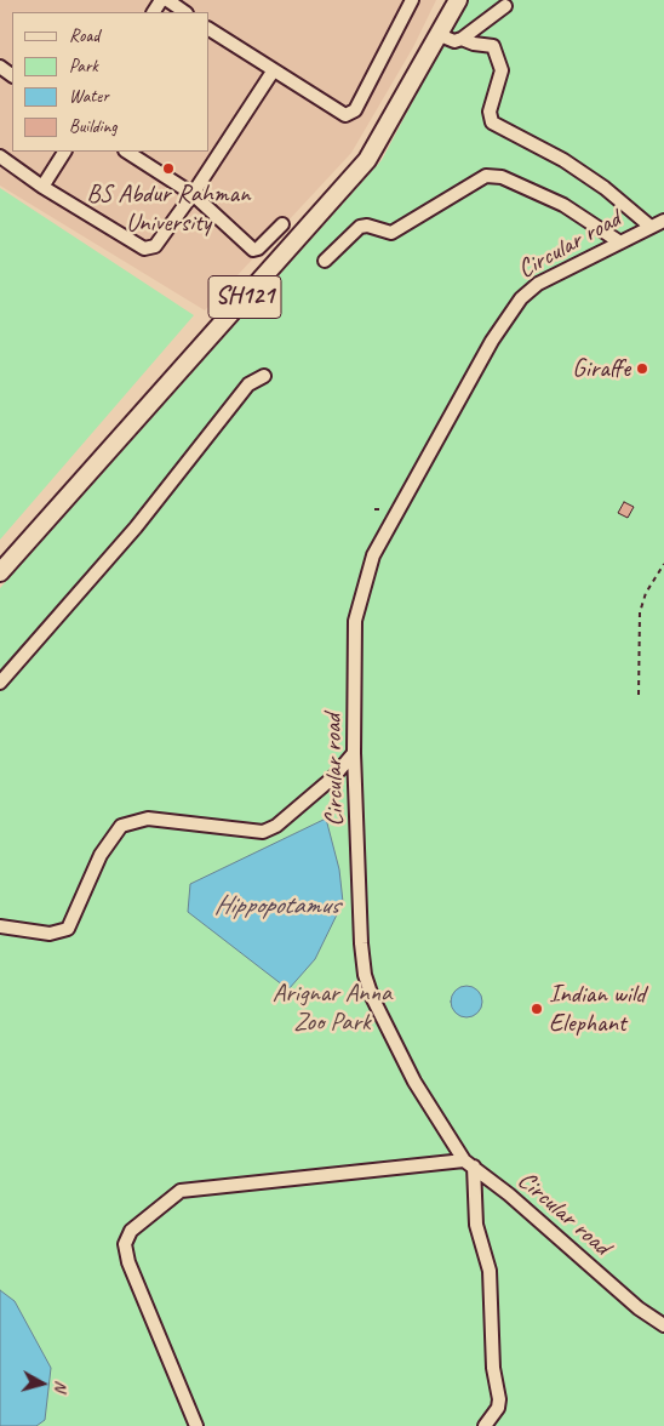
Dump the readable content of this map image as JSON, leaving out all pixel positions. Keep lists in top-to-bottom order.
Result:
{
  "streets": {
    "main road": ["SH121"],
    "street": ["Circular road"]
  },
  "water": ["Hippopotamus"],
  "parks": ["Arignar Anna Zoo Park"],
  "places": ["BS Abdur Rahman University", "Giraffe", "Indian wild Elephant"],
  "legend": [
    "Road",
    "Park",
    "Water",
    "Building"
  ],
  "north": "right"
}
